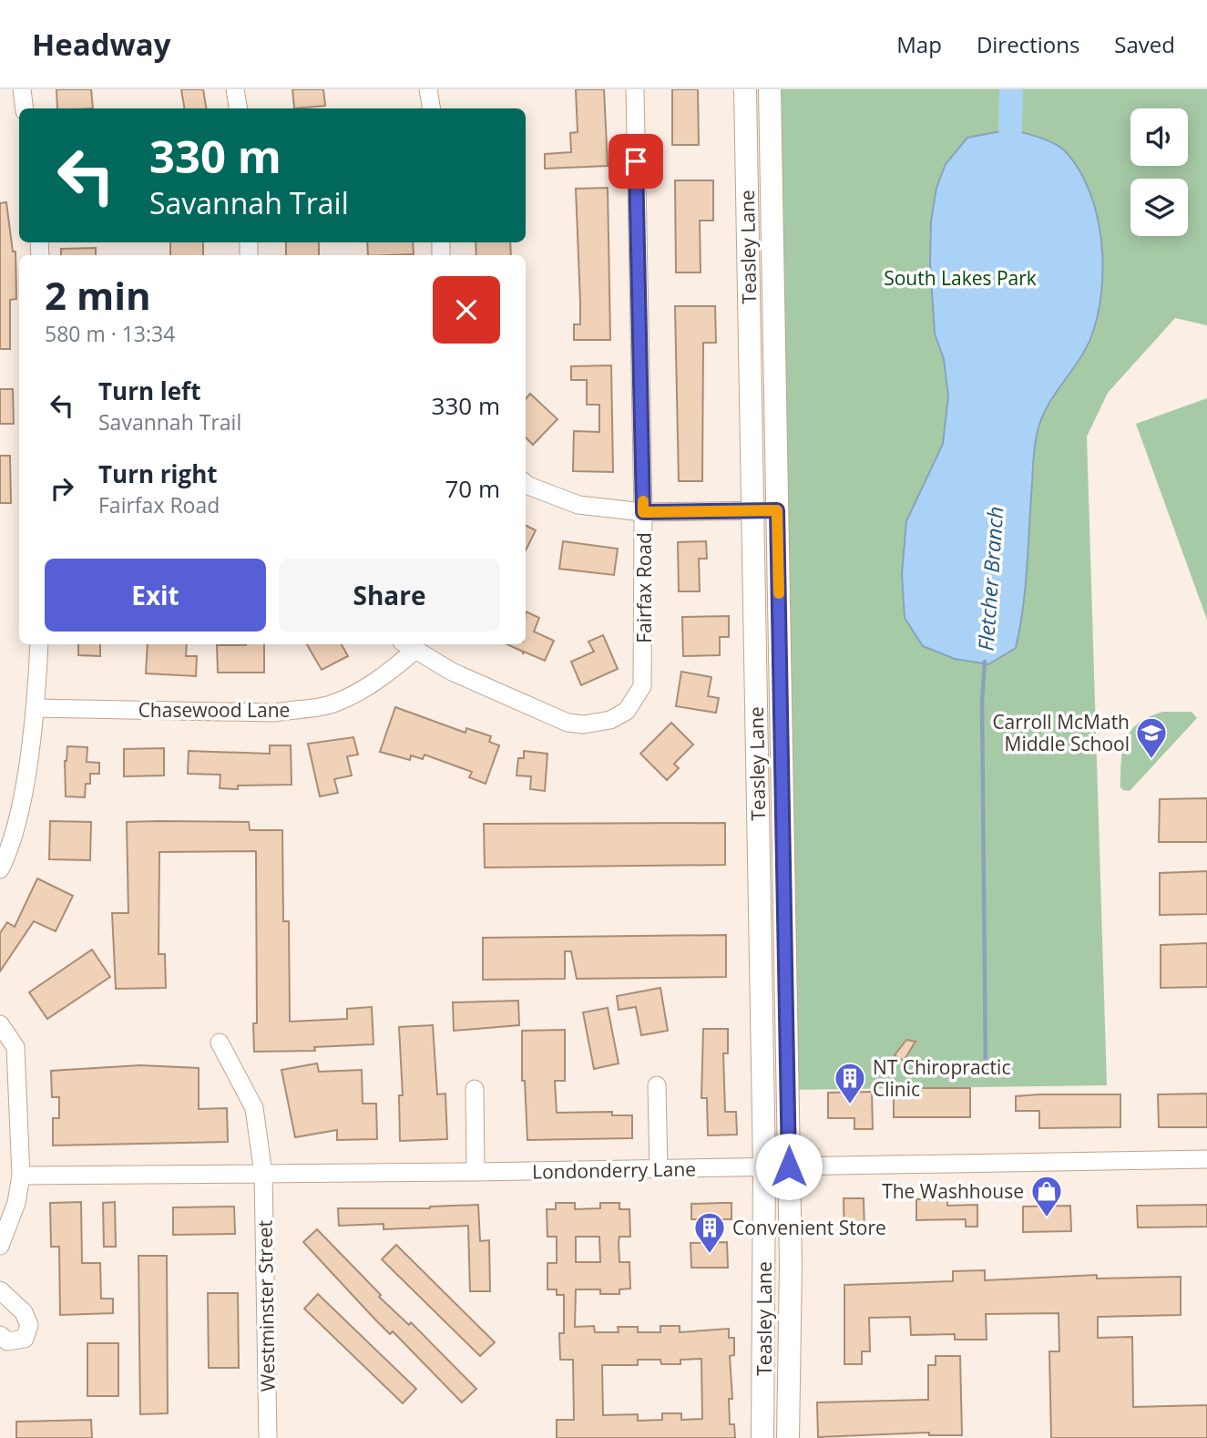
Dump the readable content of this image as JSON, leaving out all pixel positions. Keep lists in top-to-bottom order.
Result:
{
  "streets": {
    "main road": ["Teasley Lane"],
    "street": [
      "Fairfax Road",
      "Chasewood Lane",
      "Londonderry Lane",
      "Westminster Street"
    ]
  },
  "crossings": [
    ["Teasley Lane", "Londonderry Lane"],
    ["Fairfax Road", "Chasewood Lane"],
    ["Londonderry Lane", "Westminster Street"]
  ],
  "water": ["Fletcher Branch"],
  "parks": ["South Lakes Park"],
  "places": {
    "school or university": ["Carroll McMath Middle School"],
    "building": ["NT Chiropractic Clinic", "Convenient Store"],
    "shop": ["The Washhouse"]
  },
  "page": {
    "header": "Headway",
    "nav": ["Map", "Directions", "Saved"],
    "turn": ["330 m", "Savannah Trail"],
    "heading": ["2 min", "580 m · 13:34"],
    "list": [
      {
        "name": "Turn left",
        "note": "Savannah Trail",
        "value": "330 m"
      },
      {
        "name": "Turn right",
        "note": "Fairfax Road",
        "value": "70 m"
      }
    ],
    "buttons": ["Exit", "Share"]
  }
}
